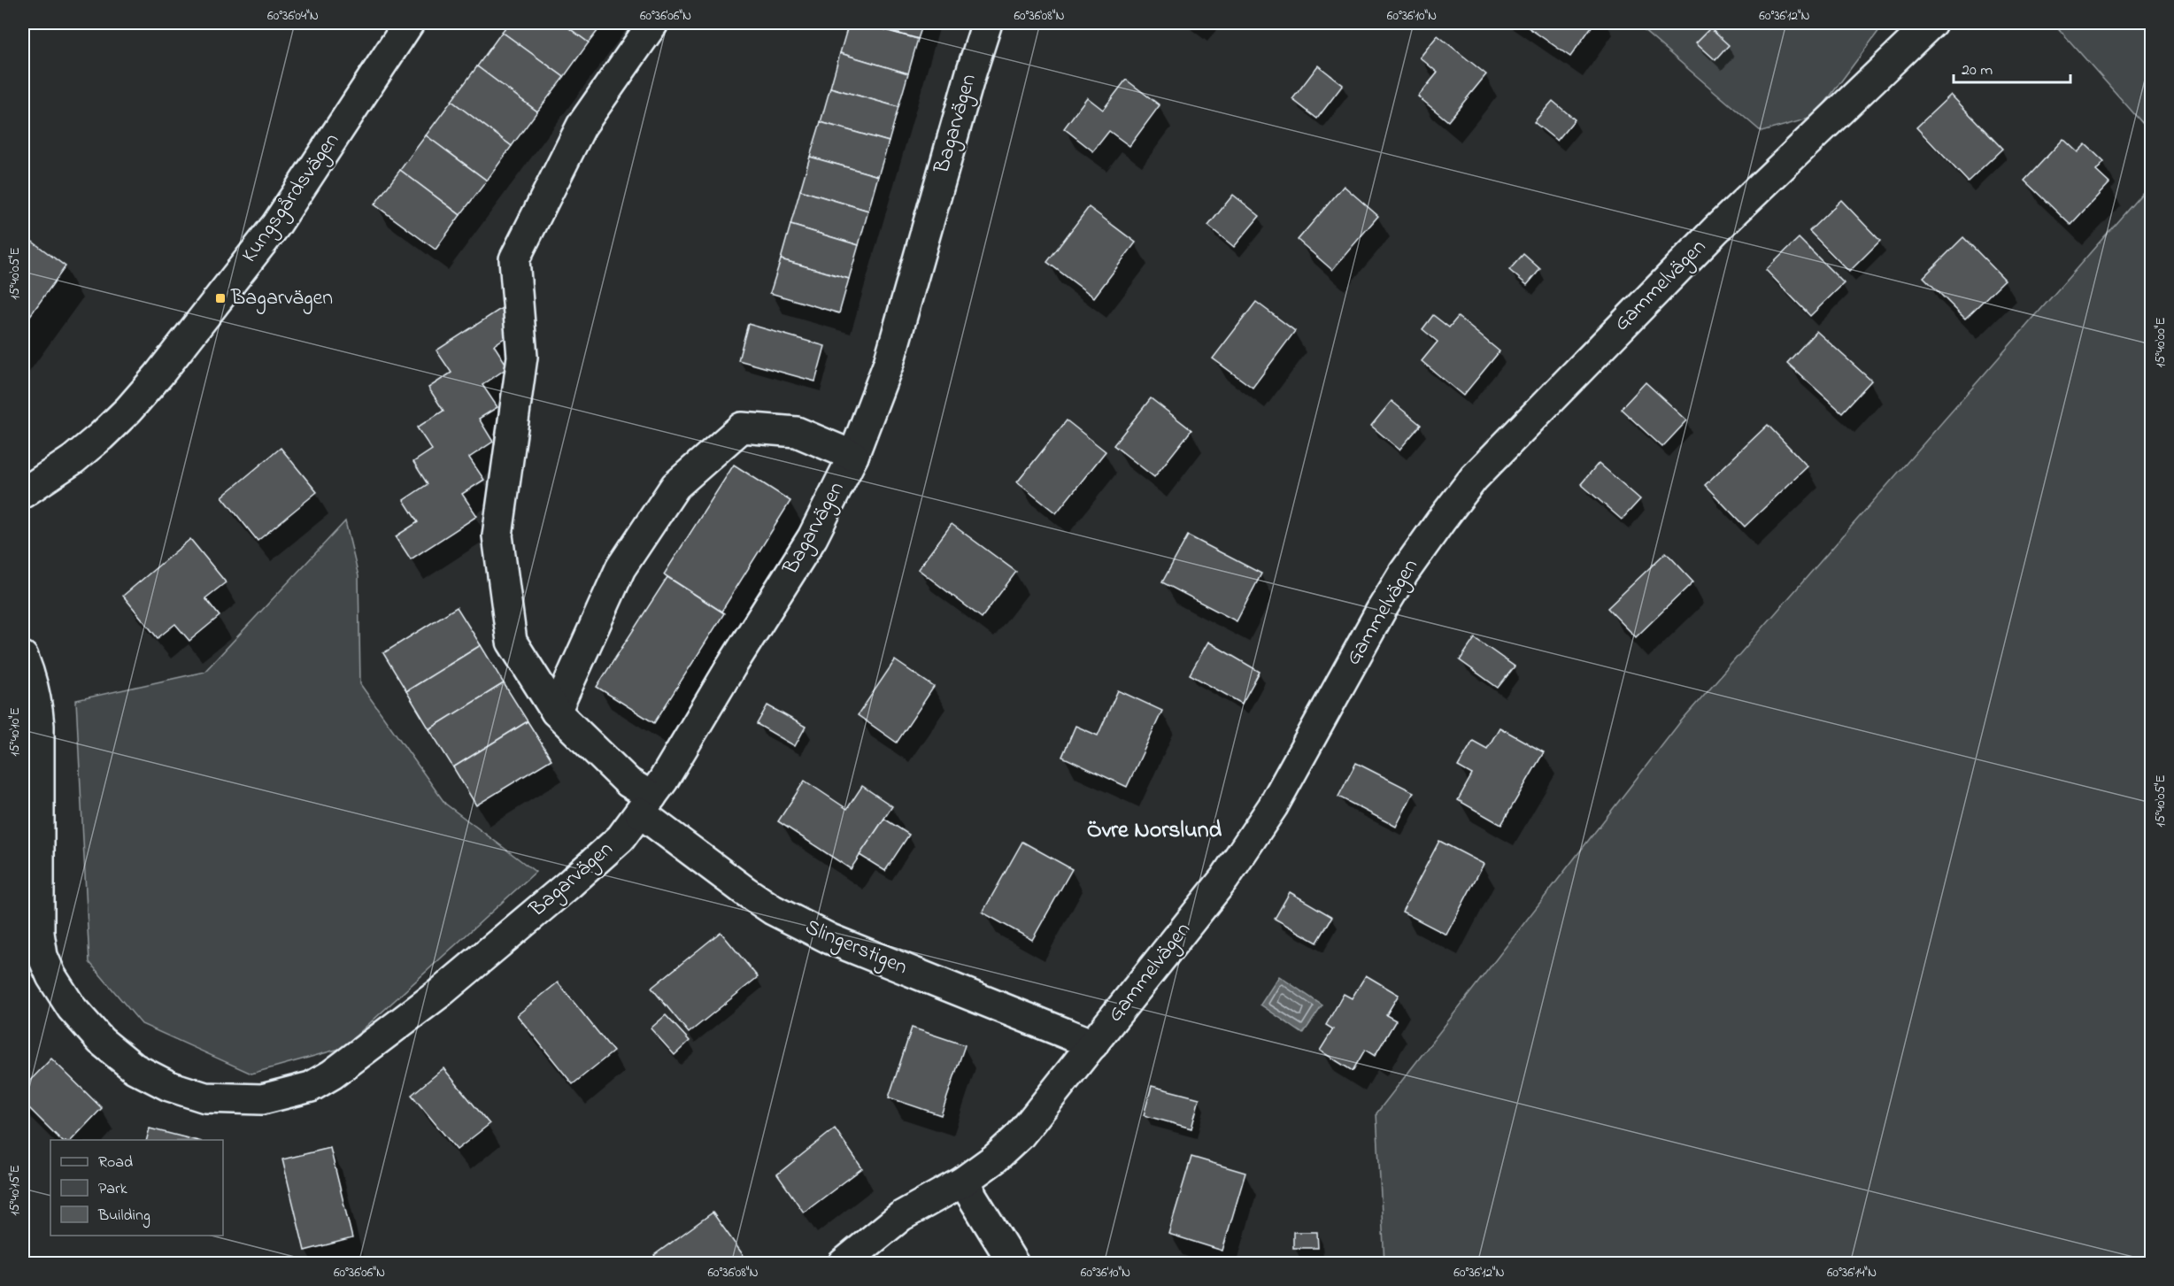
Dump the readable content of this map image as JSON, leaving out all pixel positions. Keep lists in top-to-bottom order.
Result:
{
  "streets": {
    "street": [
      "Bagarvägen",
      "Kungsgårdsvägen",
      "Gammelvägen",
      "Slingerstigen"
    ]
  },
  "crossings": [
    ["Bagarvägen", "Slingerstigen"],
    ["Gammelvägen", "Slingerstigen"]
  ],
  "districts": ["Övre Norslund"],
  "places": {
    "transit": ["Bagarvägen"]
  },
  "legend": ["Road", "Park", "Building"],
  "scale_bar": "20 m",
  "coordinates": [
    "60°36'04\"N",
    "60°36'06\"N",
    "60°36'08\"N",
    "60°36'10\"N",
    "60°36'12\"N",
    "15°40'05\"E",
    "15°40'00\"E",
    "15°40'10\"E",
    "15°40'15\"E",
    "60°36'14\"N"
  ]
}
